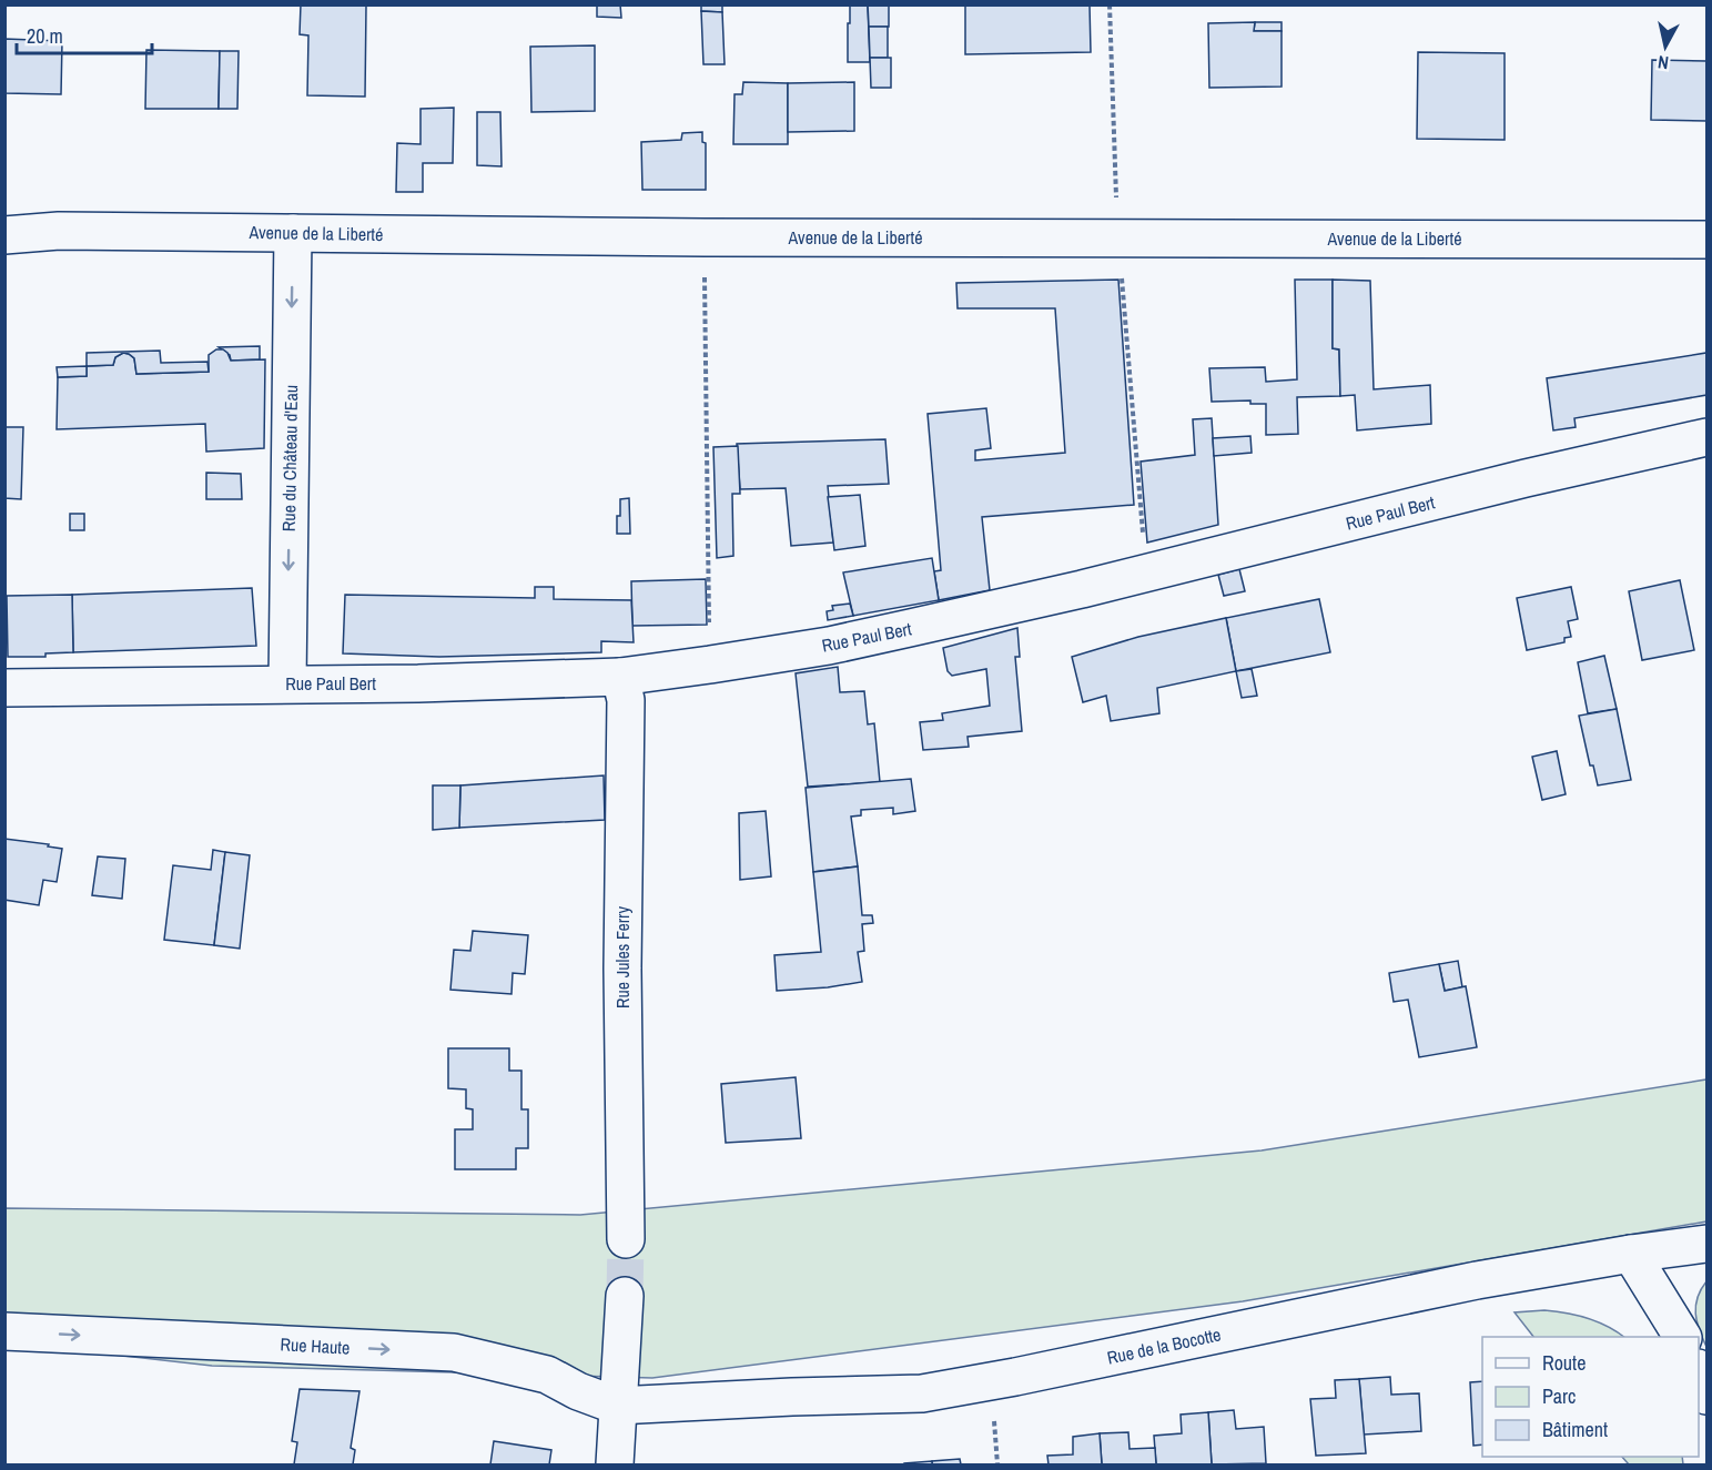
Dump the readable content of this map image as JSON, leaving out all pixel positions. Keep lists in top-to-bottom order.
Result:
{
  "streets": {
    "street": [
      "Avenue de la Liberté",
      "Rue du Château d'Eau",
      "Rue Paul Bert",
      "Rue Jules Ferry",
      "Rue Haute",
      "Rue de la Bocotte"
    ]
  },
  "crossings": [
    ["Avenue de la Liberté", "Rue du Château d'Eau"],
    ["Rue du Château d'Eau", "Rue Paul Bert"],
    ["Rue Paul Bert", "Rue Jules Ferry"],
    ["Rue Haute", "Rue de la Bocotte"]
  ],
  "one_way": ["Rue du Château d'Eau", "Rue Haute"],
  "legend": ["Route", "Parc", "Bâtiment"],
  "scale_bar": "20 m",
  "north": "bottom"
}
